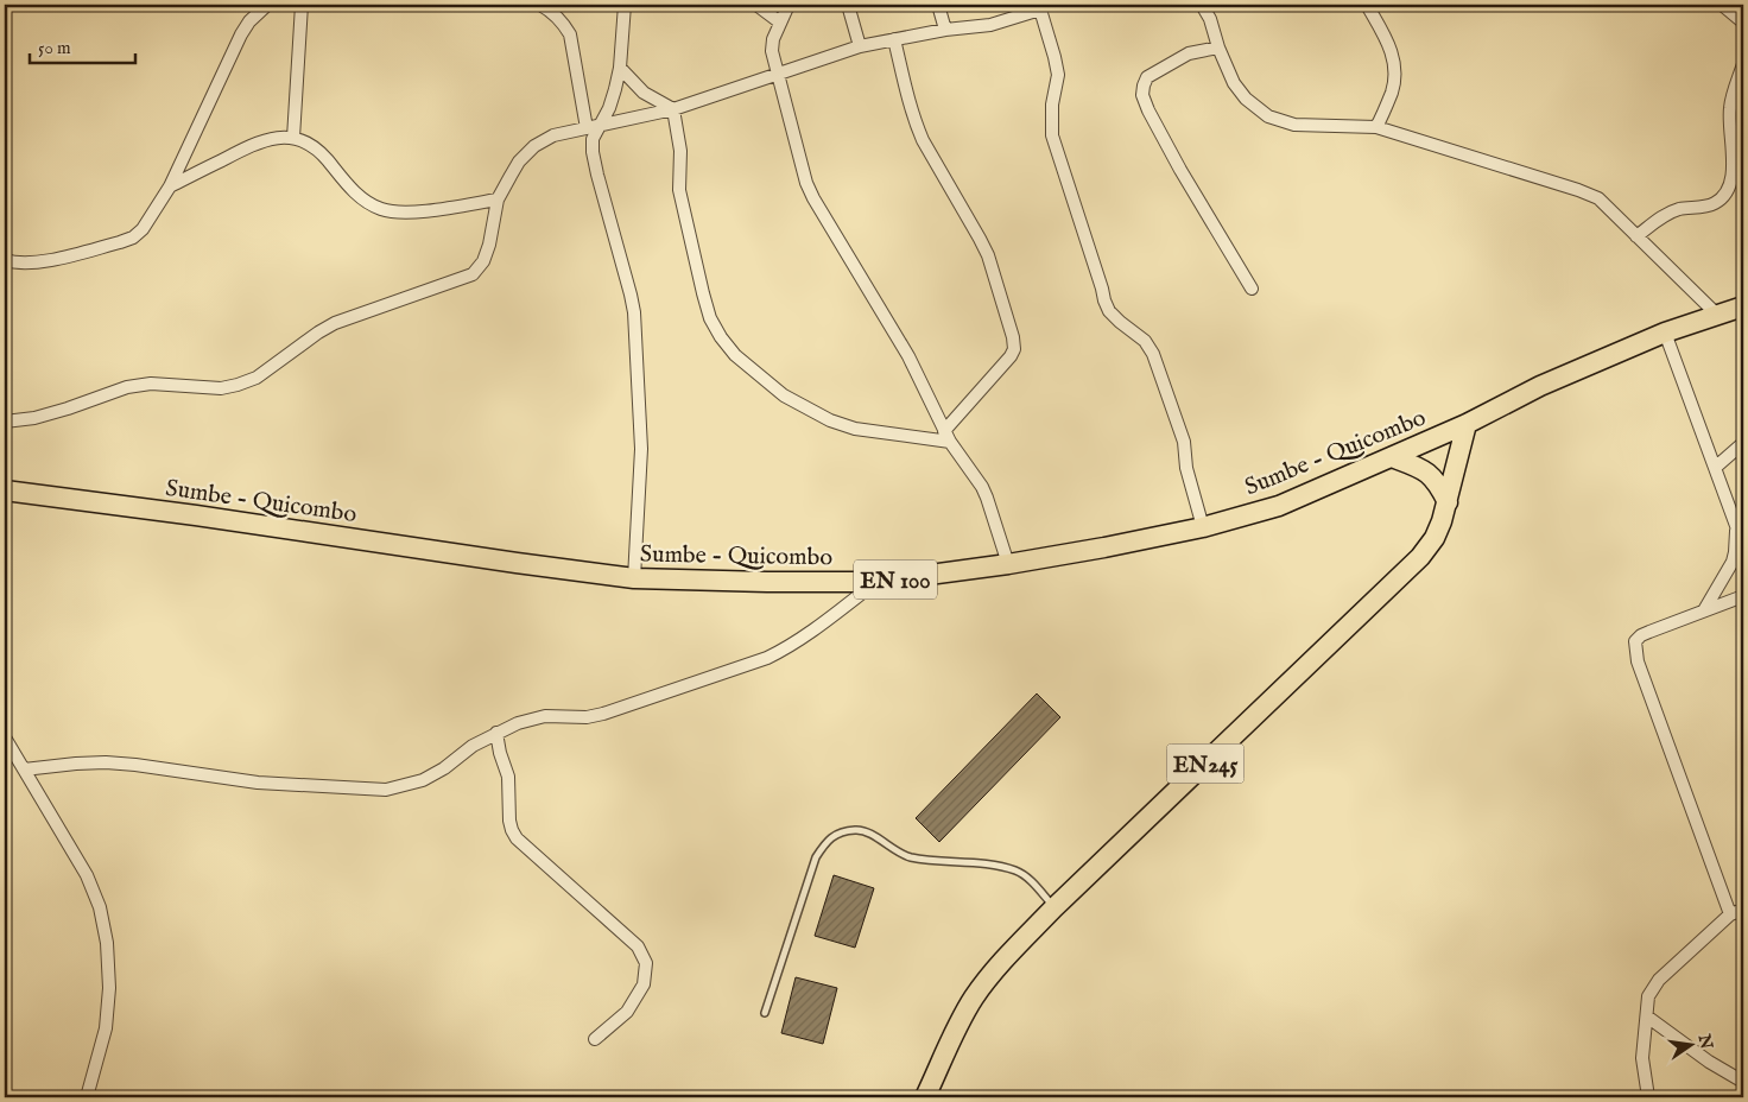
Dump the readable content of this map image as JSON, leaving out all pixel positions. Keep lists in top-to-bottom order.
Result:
{
  "streets": {
    "main road": ["Sumbe - Quicombo", "EN 100", "EN245"]
  },
  "crossings": [
    ["Sumbe - Quicombo", "EN245"]
  ],
  "scale_bar": "50 m",
  "north": "right"
}
